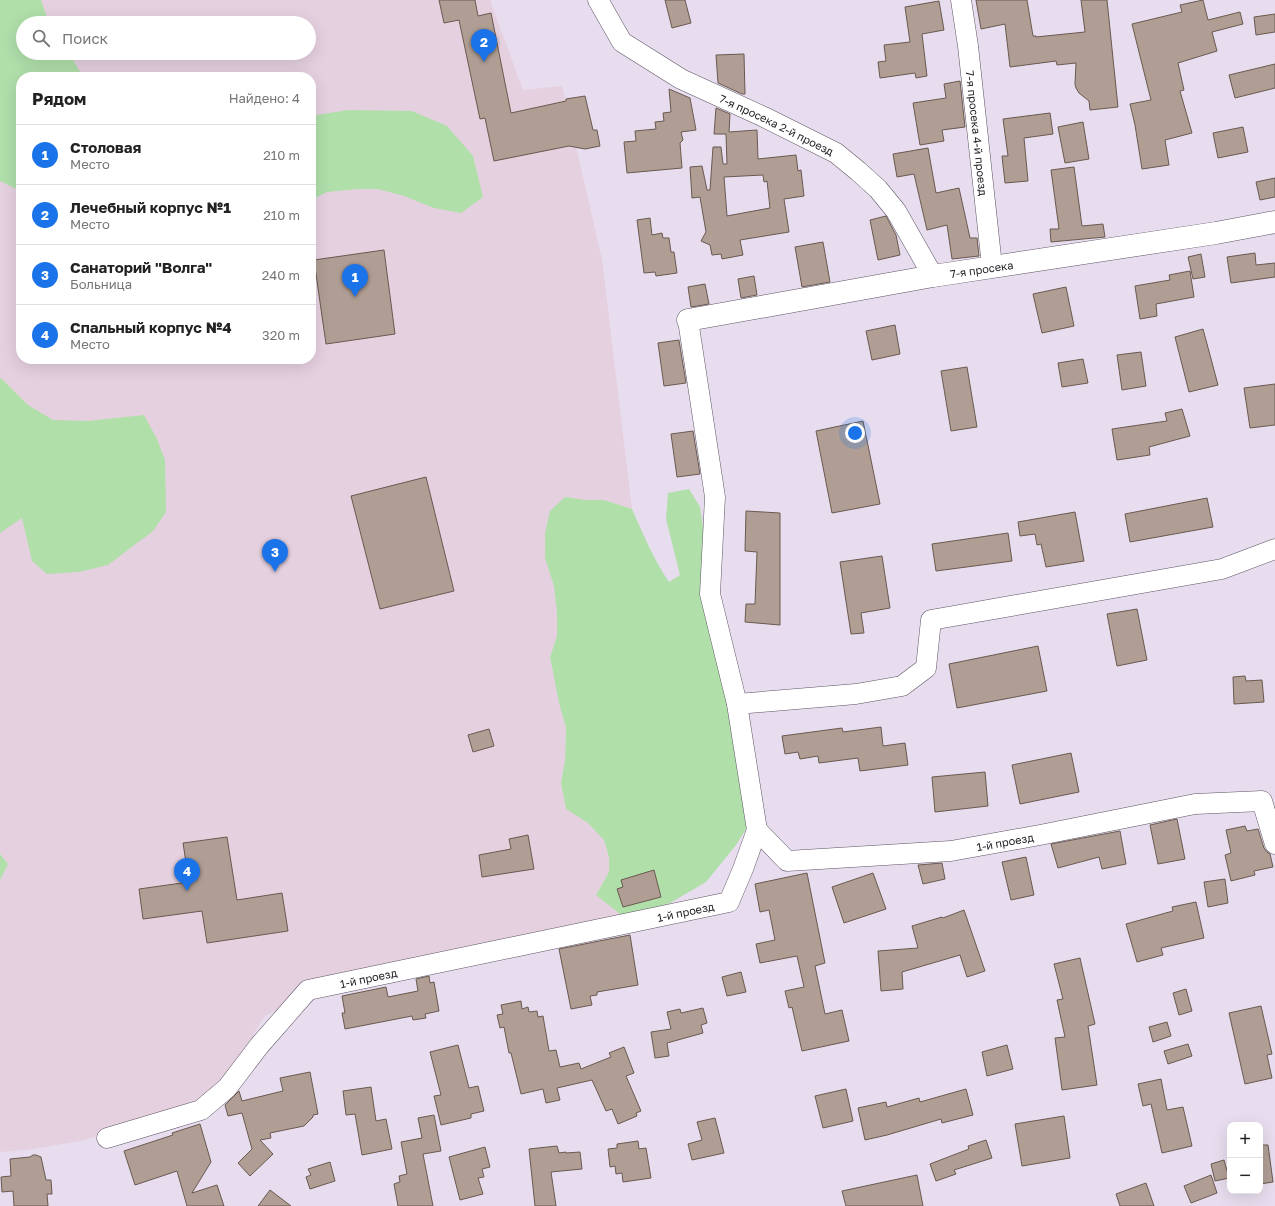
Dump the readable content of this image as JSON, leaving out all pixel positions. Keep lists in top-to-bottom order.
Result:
{
  "streets": {
    "street": [
      "7-я просека 2-й проезд",
      "7-я просека 4-й проезд",
      "7-я просека",
      "1-й проезд"
    ]
  },
  "crossings": [
    ["7-я просека 2-й проезд", "7-я просека"],
    ["7-я просека 4-й проезд", "7-я просека"]
  ],
  "page": {
    "search": "Поиск",
    "pins": [
      "2",
      "1",
      "3",
      "4"
    ],
    "heading": ["Рядом", "Найдено: 4"],
    "list": [
      {
        "mark": "1",
        "name": "Столовая",
        "note": "Место",
        "value": "210 m"
      },
      {
        "mark": "2",
        "name": "Лечебный корпус №1",
        "note": "Место",
        "value": "210 m"
      },
      {
        "mark": "3",
        "name": "Санаторий \"Волга\"",
        "note": "Больница",
        "value": "240 m"
      },
      {
        "mark": "4",
        "name": "Спальный корпус №4",
        "note": "Место",
        "value": "320 m"
      }
    ],
    "map_buttons": ["+", "−"]
  }
}
